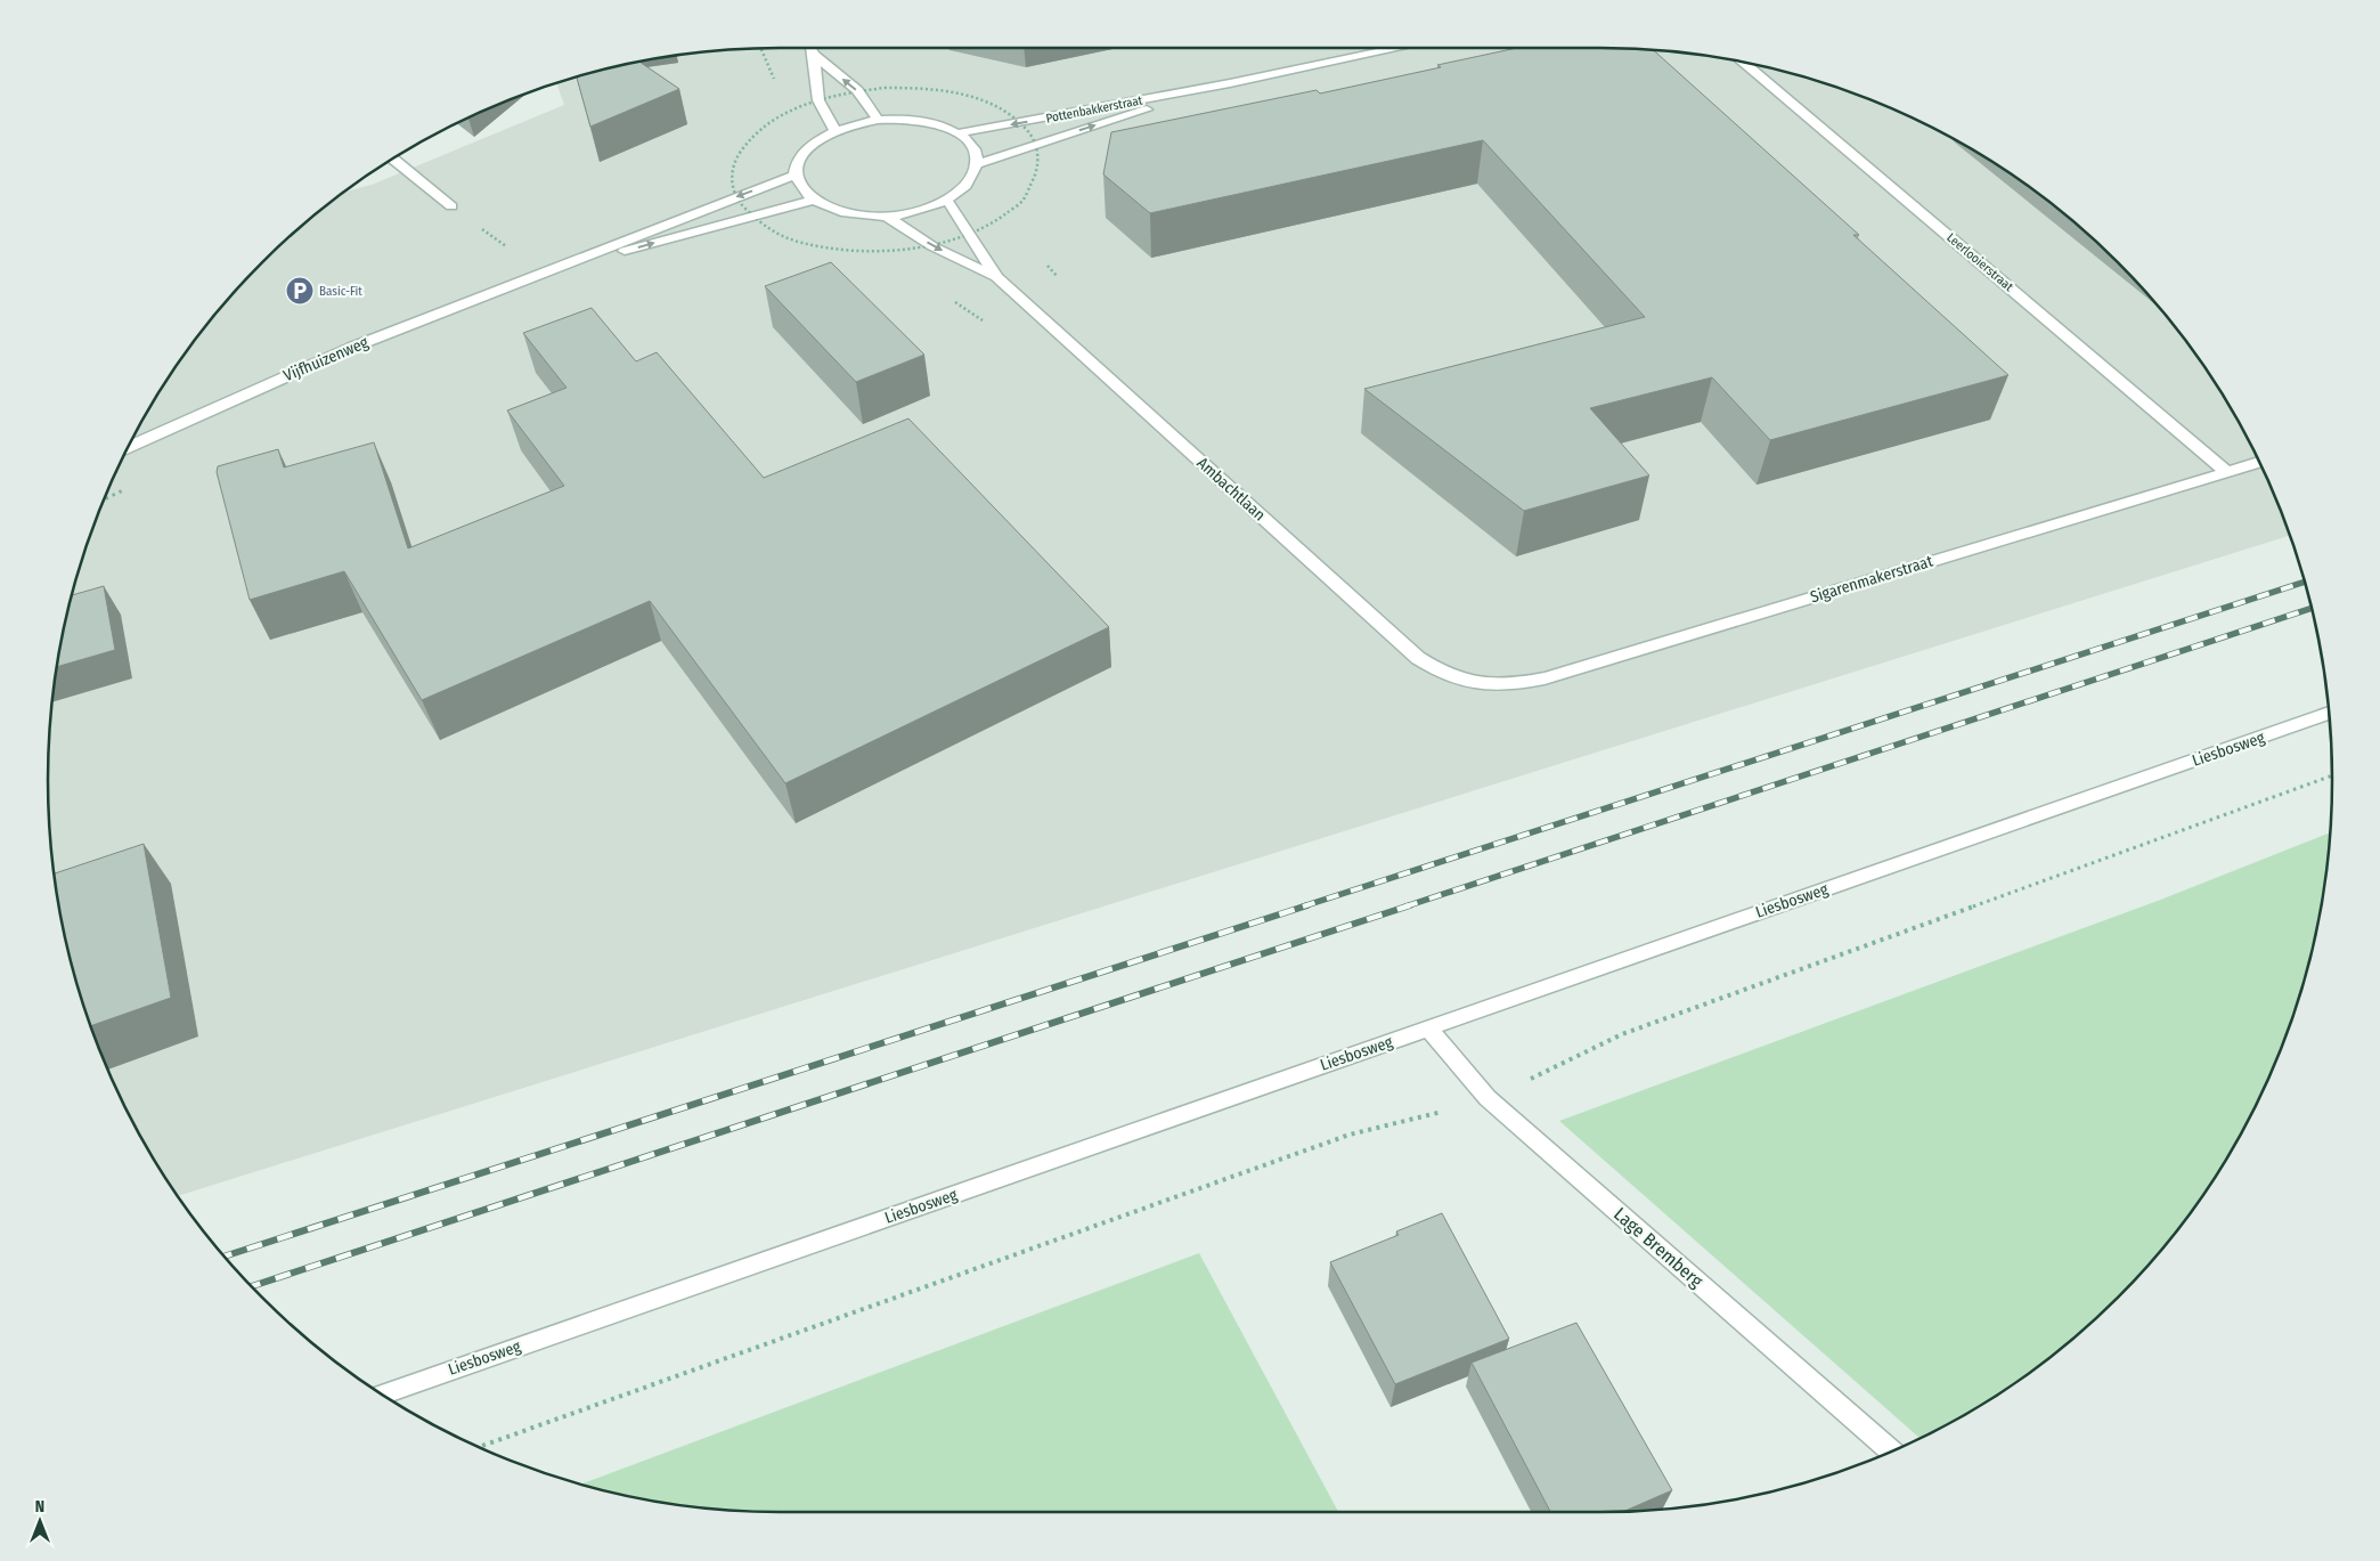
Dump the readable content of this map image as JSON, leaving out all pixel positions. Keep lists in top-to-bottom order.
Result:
{
  "streets": {
    "street": [
      "Pottenbakkerstraat",
      "Leerlooierstraat",
      "Vijfhuizenweg",
      "Ambachtlaan",
      "Sigarenmakerstraat",
      "Liesbosweg",
      "Lage Bremberg"
    ]
  },
  "crossings": [
    ["Leerlooierstraat", "Sigarenmakerstraat"],
    ["Ambachtlaan", "Sigarenmakerstraat"],
    ["Liesbosweg", "Lage Bremberg"]
  ],
  "places": {
    "parking": ["Basic-Fit"]
  },
  "north": "top"
}
